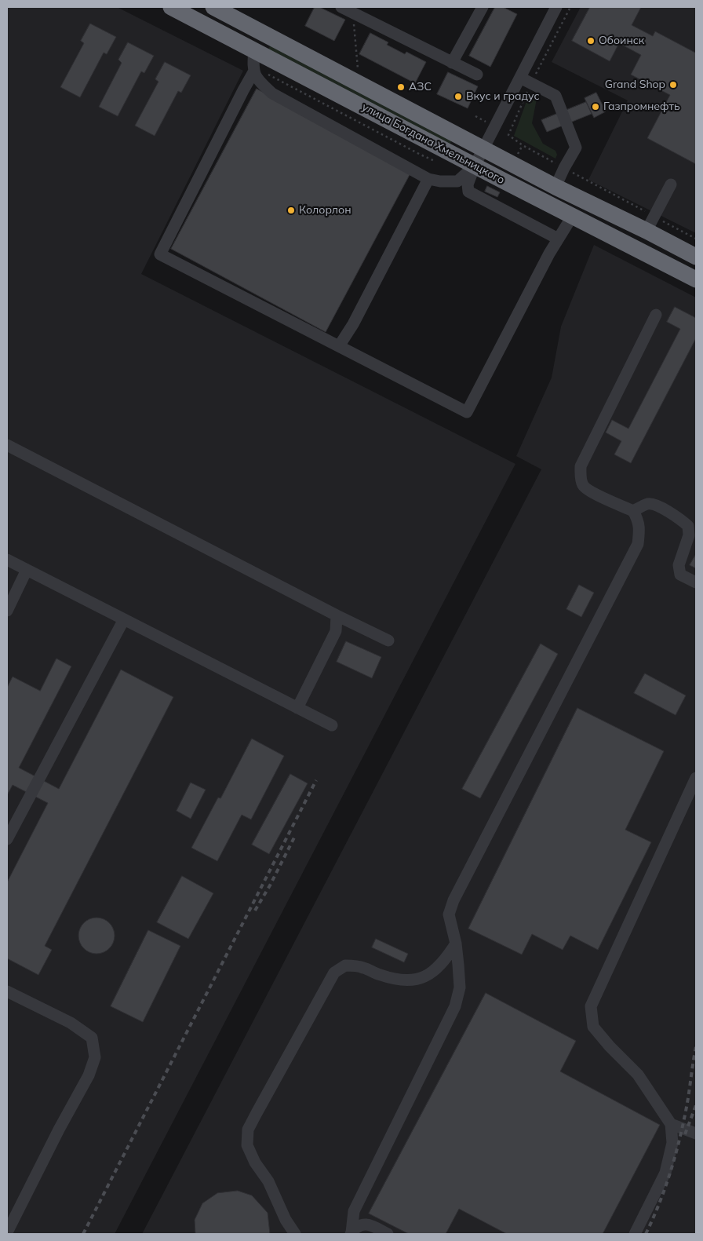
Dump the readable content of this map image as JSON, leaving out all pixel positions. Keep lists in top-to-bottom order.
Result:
{
  "streets": {
    "highway": ["улица Богдана Хмельницкого"]
  },
  "places": [
    "Обоинск",
    "Grand Shop",
    "АЗС",
    "Вкус и градус",
    "Газпромнефть",
    "Колорлон"
  ]
}
